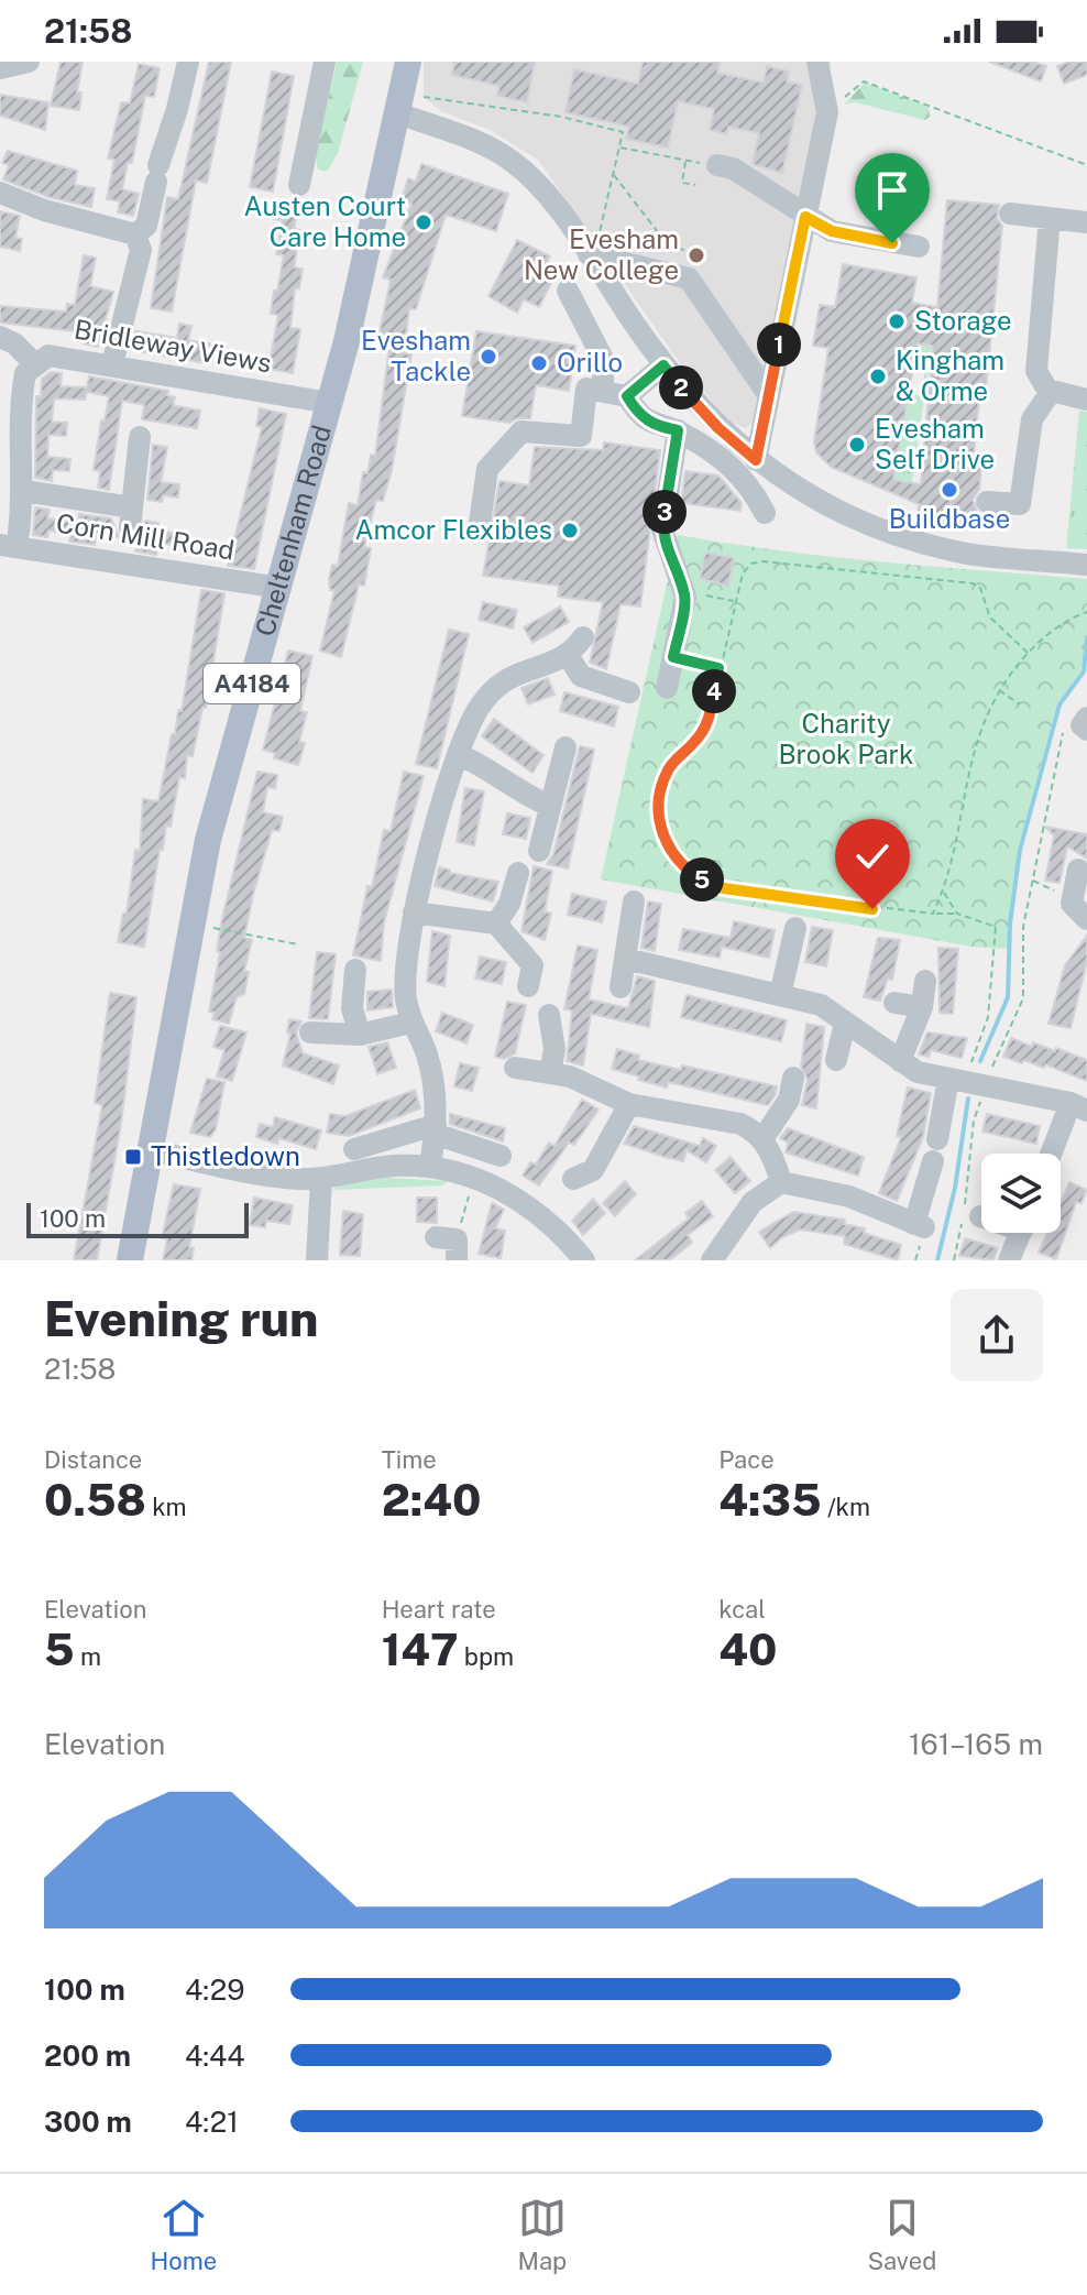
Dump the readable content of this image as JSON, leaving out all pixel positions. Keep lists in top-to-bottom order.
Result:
{
  "streets": {
    "main road": ["Cheltenham Road", "A4184"],
    "street": ["Bridleway Views", "Corn Mill Road"]
  },
  "crossings": [
    ["Bridleway Views", "Cheltenham Road"],
    ["Cheltenham Road", "Corn Mill Road"]
  ],
  "parks": ["Charity Brook Park"],
  "places": {
    "other": [
      "Austen Court Care Home",
      "Evesham New College",
      "Storage",
      "Evesham Tackle",
      "Orillo",
      "Kingham & Orme",
      "Evesham Self Drive",
      "Buildbase",
      "Amcor Flexibles"
    ],
    "transit": ["Thistledown"]
  },
  "scale_bar": "100 m",
  "page": {
    "status": "21:58",
    "pins": [
      "1",
      "2",
      "3",
      "4",
      "5"
    ],
    "scale": "100 m",
    "heading": ["Evening run", "21:58"],
    "stats": [
      ["Distance", "0.58 km"],
      ["Time", "2:40"],
      ["Pace", "4:35 /km"],
      ["Elevation", "5 m"],
      ["Heart rate", "147 bpm"],
      ["kcal", "40"]
    ],
    "chart": ["Elevation", "161–165 m"],
    "list": [
      {
        "name": "100 m",
        "note": "4:29"
      },
      {
        "name": "200 m",
        "note": "4:44"
      },
      {
        "name": "300 m",
        "note": "4:21"
      }
    ],
    "tabs": ["Home", "Map", "Saved"]
  }
}
